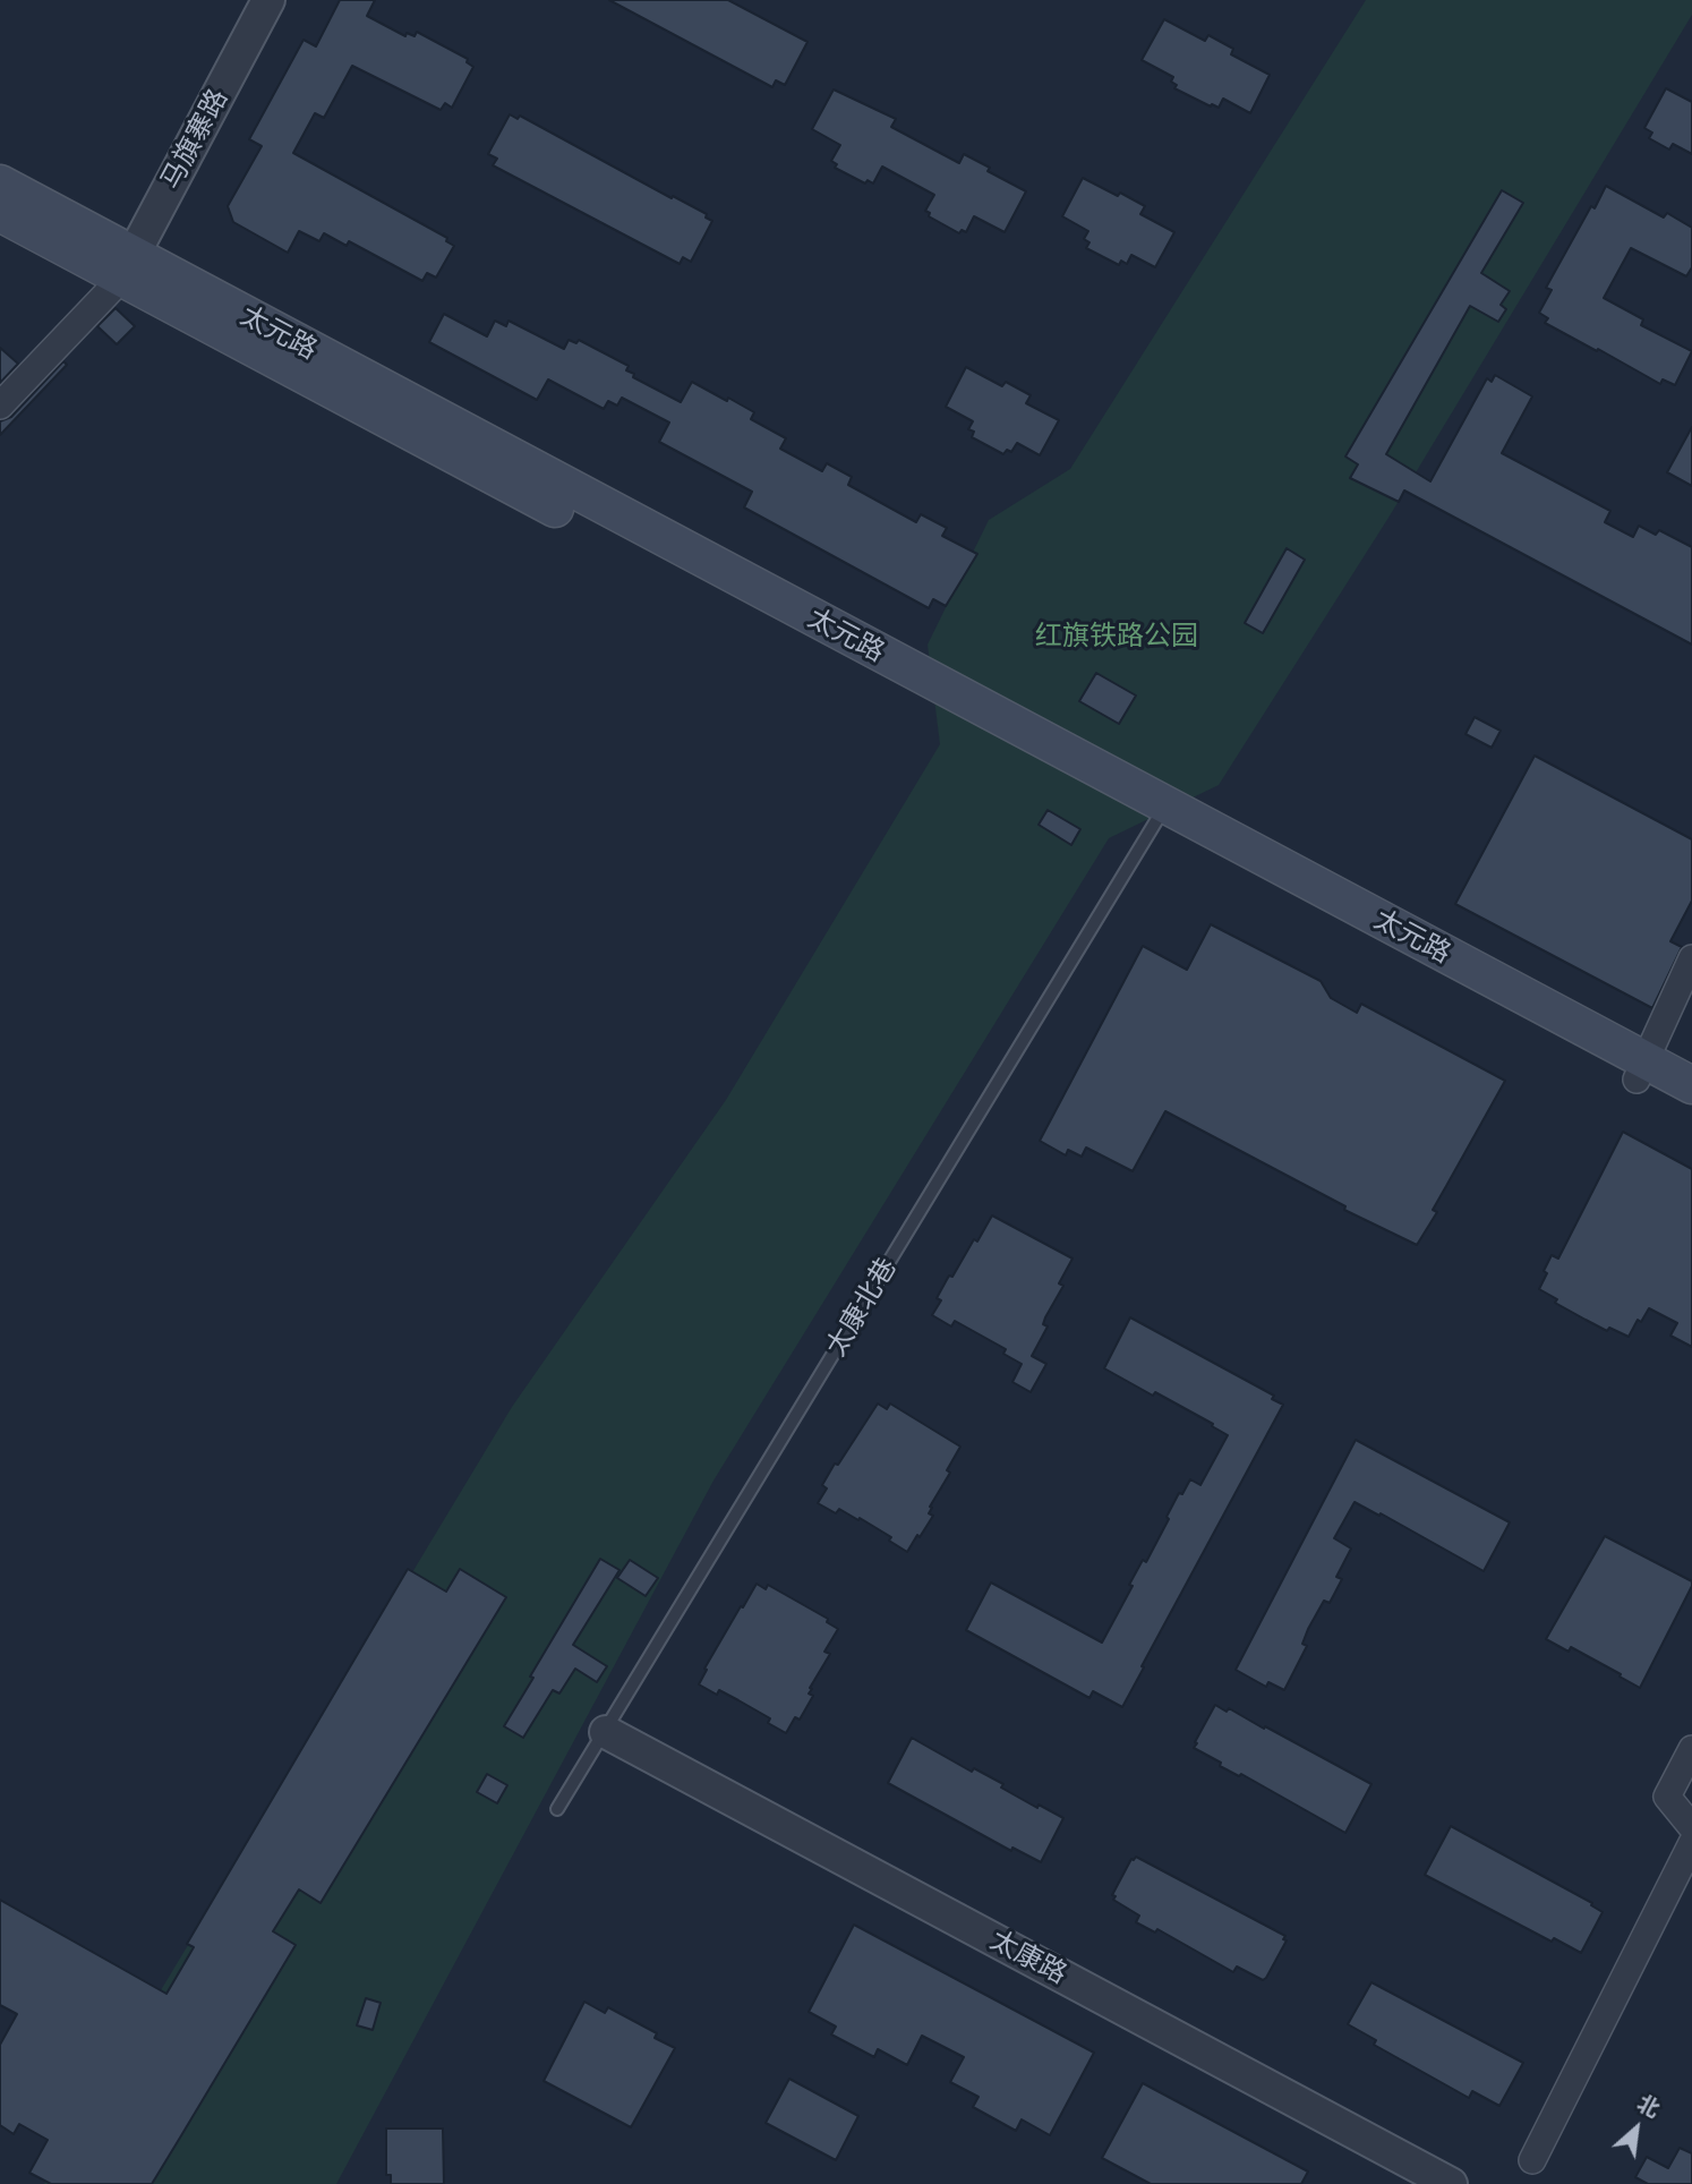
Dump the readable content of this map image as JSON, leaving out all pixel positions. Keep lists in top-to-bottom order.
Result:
{
  "streets": {
    "main road": ["太元路"],
    "street": ["马旗寨路", "太康路"],
    "lane": ["太康北巷"]
  },
  "crossings": [
    ["马旗寨路", "太元路"],
    ["太元路", "太康北巷"],
    ["太康北巷", "太康路"]
  ],
  "parks": ["红旗铁路公园"],
  "north": "top right"
}
